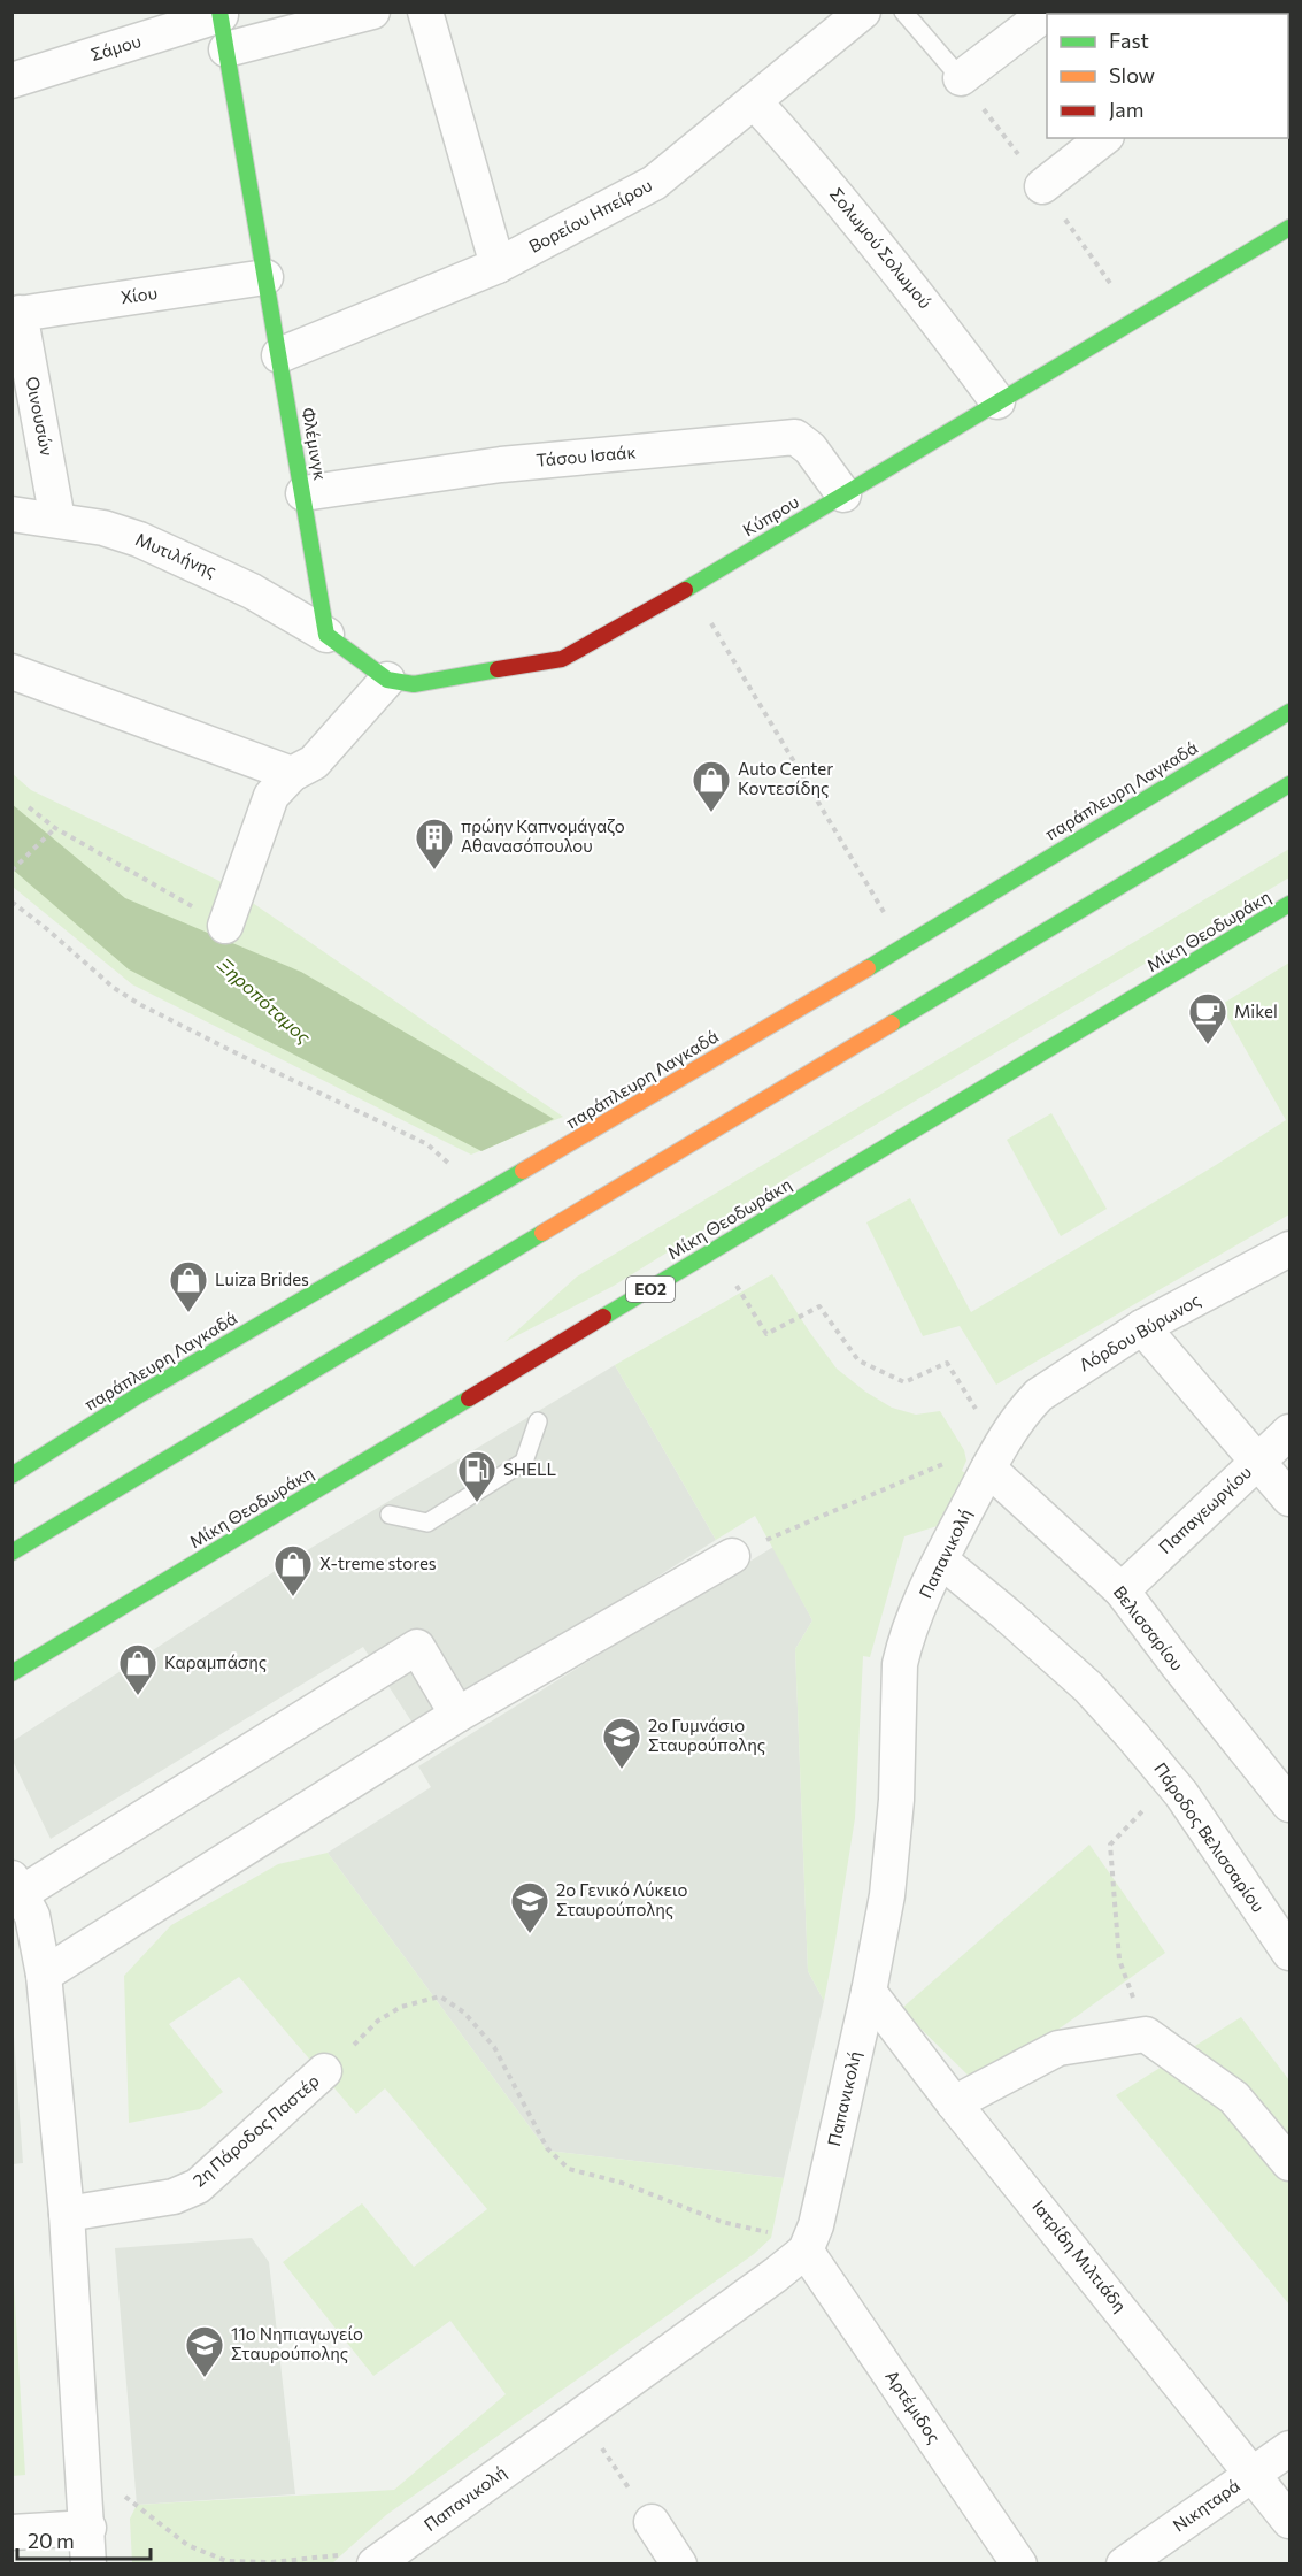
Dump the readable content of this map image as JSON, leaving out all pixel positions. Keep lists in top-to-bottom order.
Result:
{
  "streets": {
    "main road": [
      "Φλέμινγκ",
      "Κύπρου",
      "παράπλευρη Λαγκαδά",
      "Μίκη Θεοδωράκη",
      "ΕΟ2"
    ],
    "street": [
      "Σάμου",
      "Βορείου Ηπείρου",
      "Σολωμού Σολωμού",
      "Χίου",
      "Οινουσών",
      "Τάσου Ισαάκ",
      "Μυτιλήνης",
      "Λόρδου Βύρωνος",
      "Παπαγεωργίου",
      "Παπανικολή",
      "Βελισσαρίου",
      "Πάροδος Βελισσαρίου",
      "2η Πάροδος Παστέρ",
      "Ιατρίδη Μιλτιάδη",
      "Αρτέμιδος",
      "Νικηταρά"
    ]
  },
  "crossings": [
    ["Σάμου", "Φλέμινγκ"],
    ["Βορείου Ηπείρου", "Σολωμού Σολωμού"],
    ["Βορείου Ηπείρου", "Φλέμινγκ"],
    ["Σολωμού Σολωμού", "Κύπρου"],
    ["Χίου", "Οινουσών"],
    ["Χίου", "Φλέμινγκ"],
    ["Οινουσών", "Μυτιλήνης"],
    ["Φλέμινγκ", "Τάσου Ισαάκ"],
    ["Φλέμινγκ", "Μυτιλήνης"],
    ["Τάσου Ισαάκ", "Κύπρου"],
    ["Λόρδου Βύρωνος", "Παπανικολή"],
    ["Παπαγεωργίου", "Βελισσαρίου"],
    ["Παπανικολή", "Βελισσαρίου"],
    ["Παπανικολή", "Πάροδος Βελισσαρίου"],
    ["Παπανικολή", "Ιατρίδη Μιλτιάδη"],
    ["Παπανικολή", "Αρτέμιδος"],
    ["Ιατρίδη Μιλτιάδη", "Νικηταρά"]
  ],
  "water": ["Ξηροπόταμος"],
  "places": {
    "shop": [
      "Auto Center Κοντεσίδης",
      "Luiza Brides",
      "X-treme stores",
      "Καραμπάσης"
    ],
    "building": ["πρώην Καπνομάγαζο Αθανασόπουλου"],
    "cafe": ["Mikel"],
    "fuel station": ["SHELL"],
    "school or university": ["2ο Γυμνάσιο Σταυρούπολης", "2ο Γενικό Λύκειο Σταυρούπολης", "11ο Νηπιαγωγείο Σταυρούπολης"]
  },
  "legend": ["Fast", "Slow", "Jam"],
  "scale_bar": "20 m"
}
